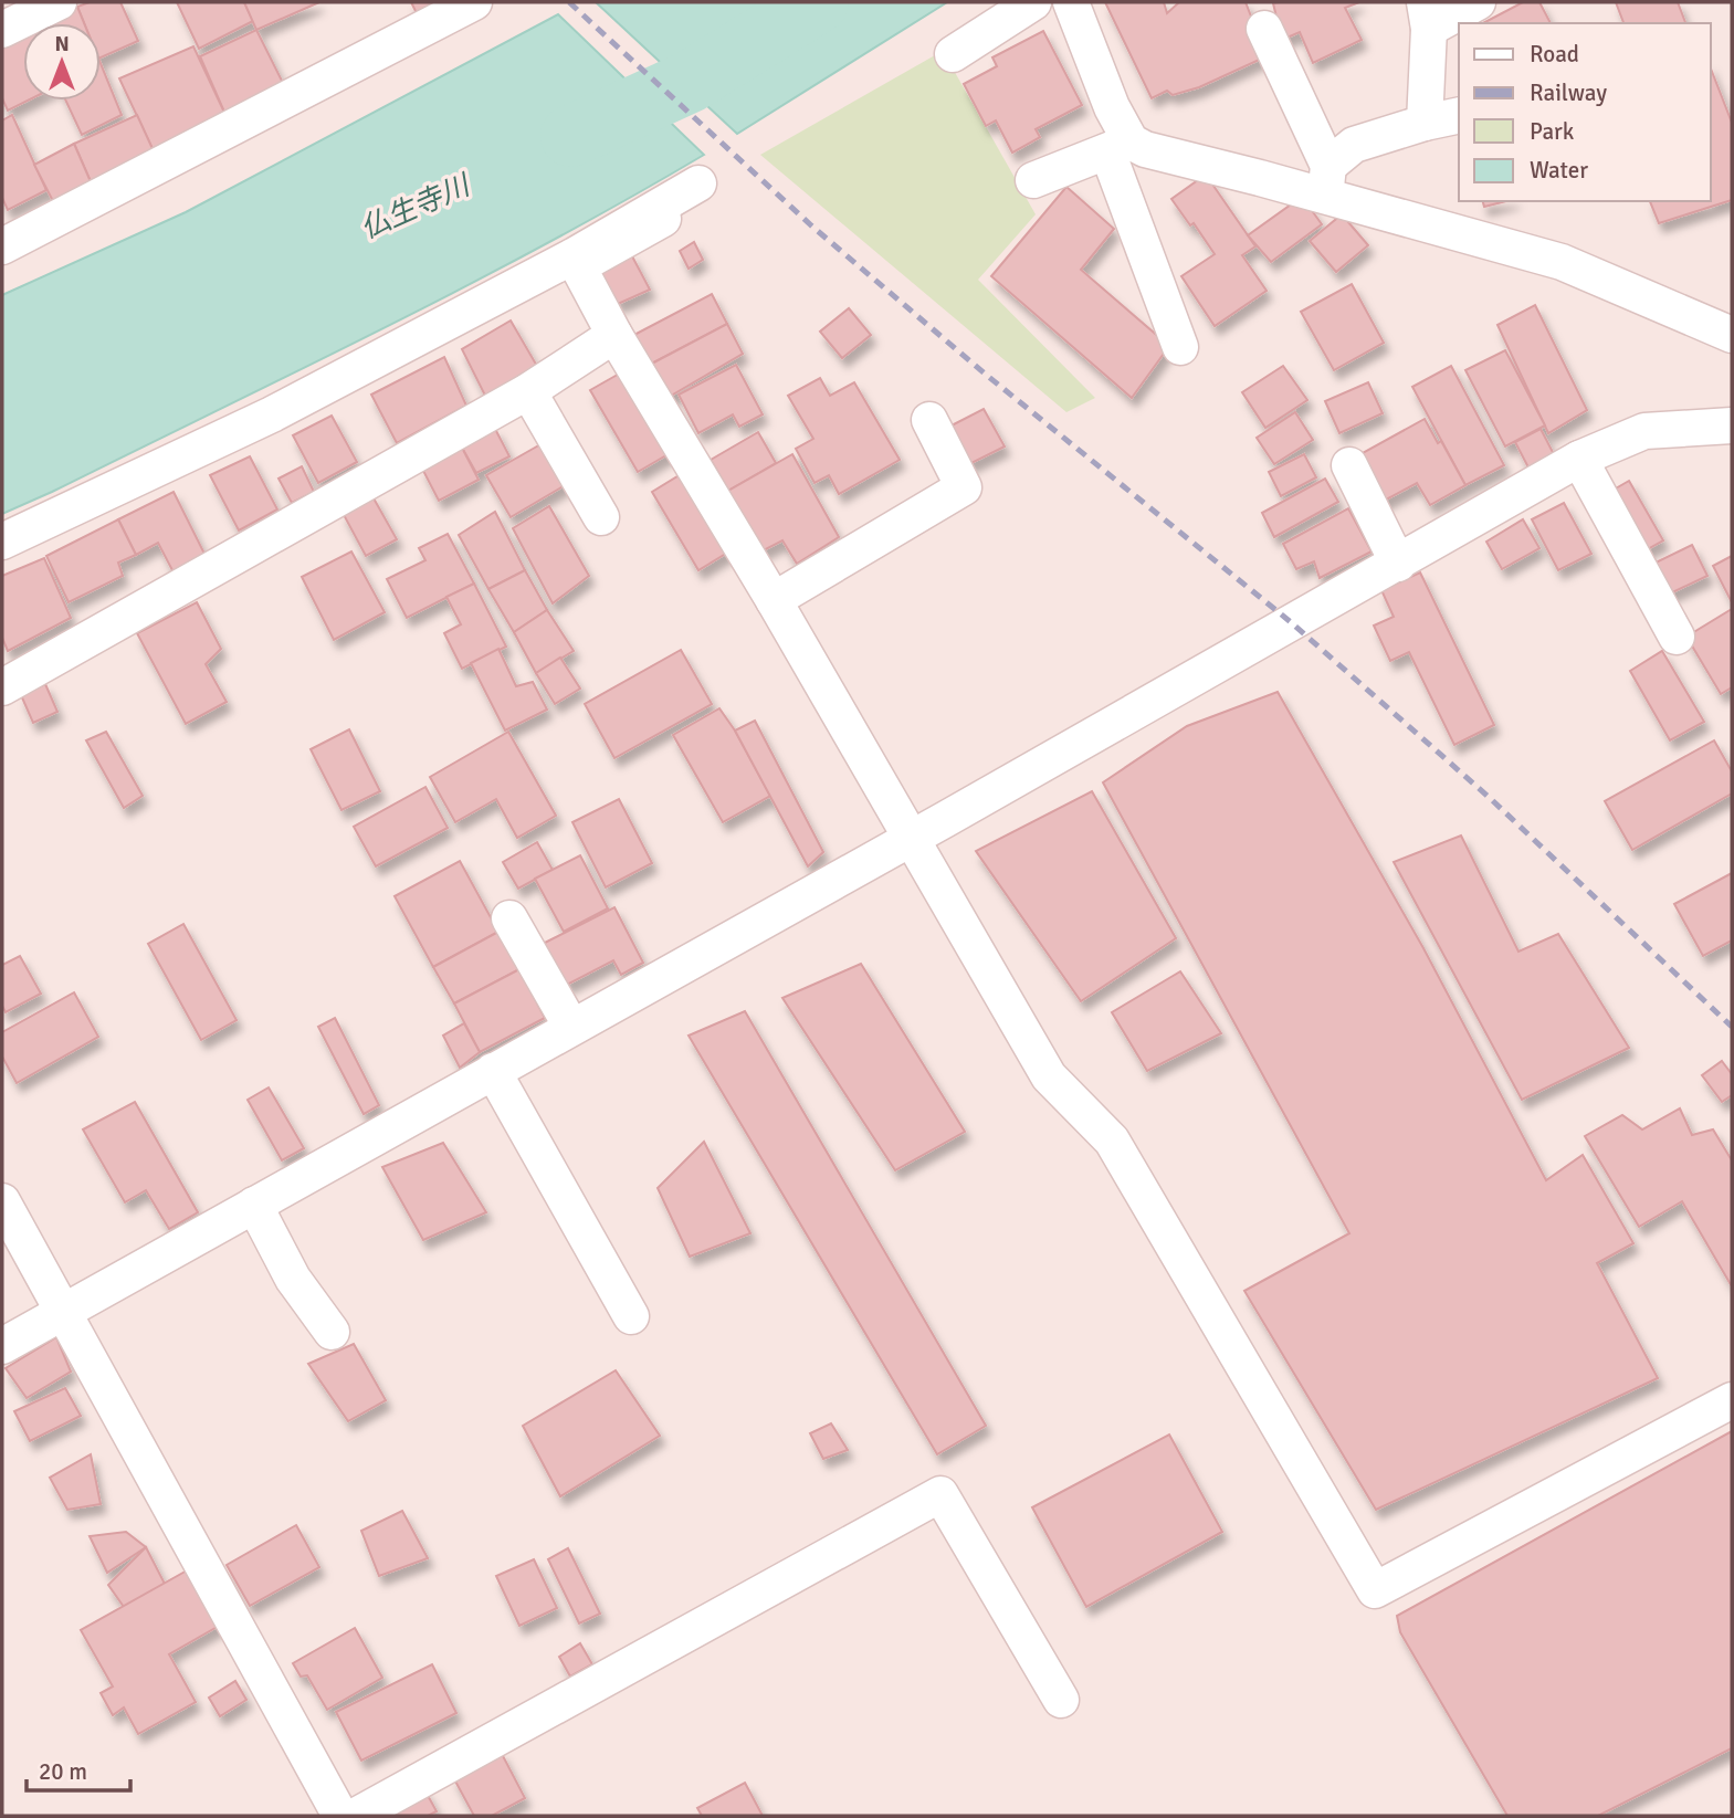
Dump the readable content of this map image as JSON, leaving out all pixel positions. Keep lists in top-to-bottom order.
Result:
{
  "water": ["仏生寺川"],
  "legend": [
    "Road",
    "Railway",
    "Park",
    "Water"
  ],
  "scale_bar": "20 m",
  "north": "top"
}
